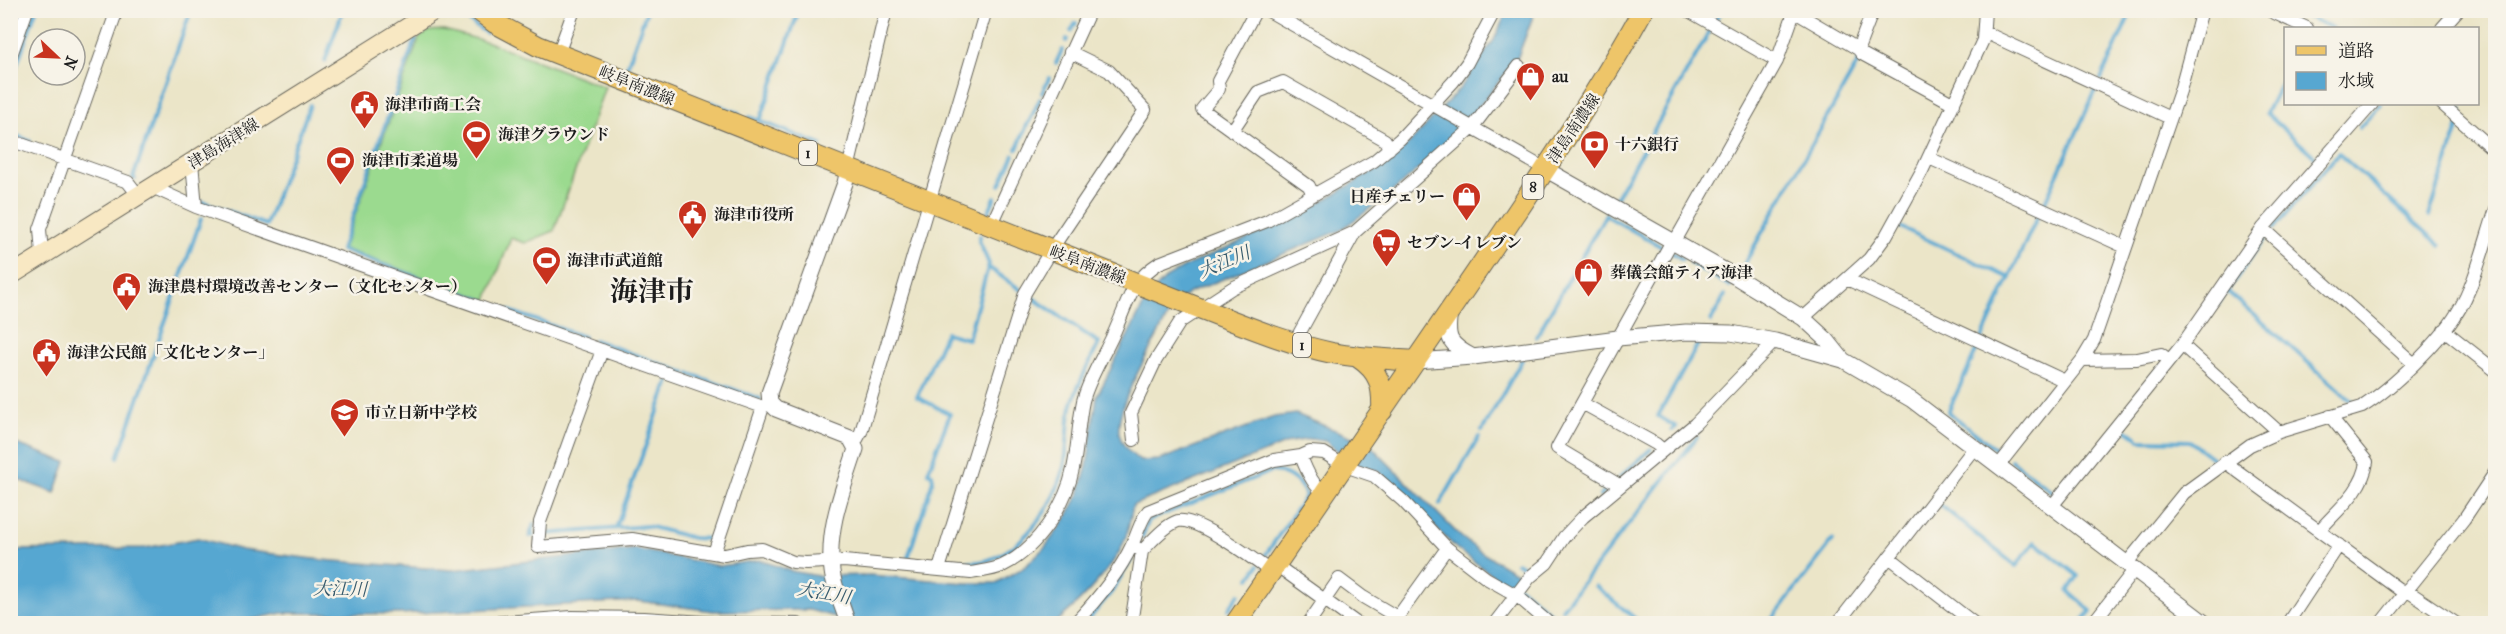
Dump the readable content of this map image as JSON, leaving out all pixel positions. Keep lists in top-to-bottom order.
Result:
{
  "streets": {
    "main road": [
      "岐阜南濃線",
      "津島南濃線",
      "津島海津線",
      "1",
      "8"
    ]
  },
  "crossings": [
    ["岐阜南濃線", "津島南濃線"]
  ],
  "districts": ["海津市"],
  "water": ["大江川"],
  "places": {
    "shop": ["au", "日産チェリー", "葬儀会館ティア海津"],
    "public building": [
      "海津市商工会",
      "海津市役所",
      "海津農村環境改善センター（文化センター）",
      "海津公民館「文化センター」"
    ],
    "sports": ["海津グラウンド", "海津市柔道場", "海津市武道館"],
    "bank": ["十六銀行"],
    "supermarket": ["セブン-イレブン"],
    "school or university": ["市立日新中学校"]
  },
  "legend": ["道路", "水域"],
  "north": "bottom right"
}
